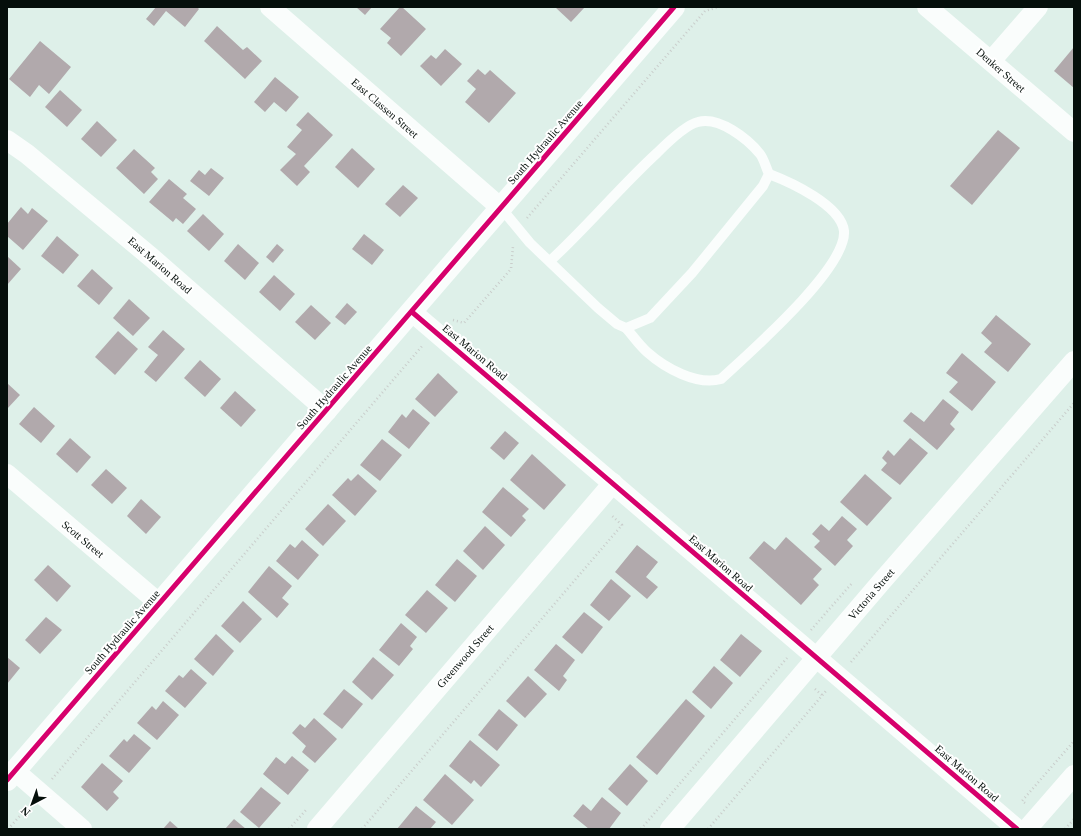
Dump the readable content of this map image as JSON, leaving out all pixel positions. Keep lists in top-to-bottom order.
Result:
{
  "streets": {
    "street": [
      "Denker Street",
      "East Classen Street",
      "South Hydraulic Avenue",
      "East Marion Road",
      "Scott Street",
      "Victoria Street",
      "Greenwood Street"
    ]
  },
  "crossings": [
    ["East Classen Street", "South Hydraulic Avenue"],
    ["South Hydraulic Avenue", "East Marion Road"],
    ["South Hydraulic Avenue", "Scott Street"],
    ["East Marion Road", "Victoria Street"],
    ["East Marion Road", "Greenwood Street"]
  ],
  "north": "bottom left"
}
